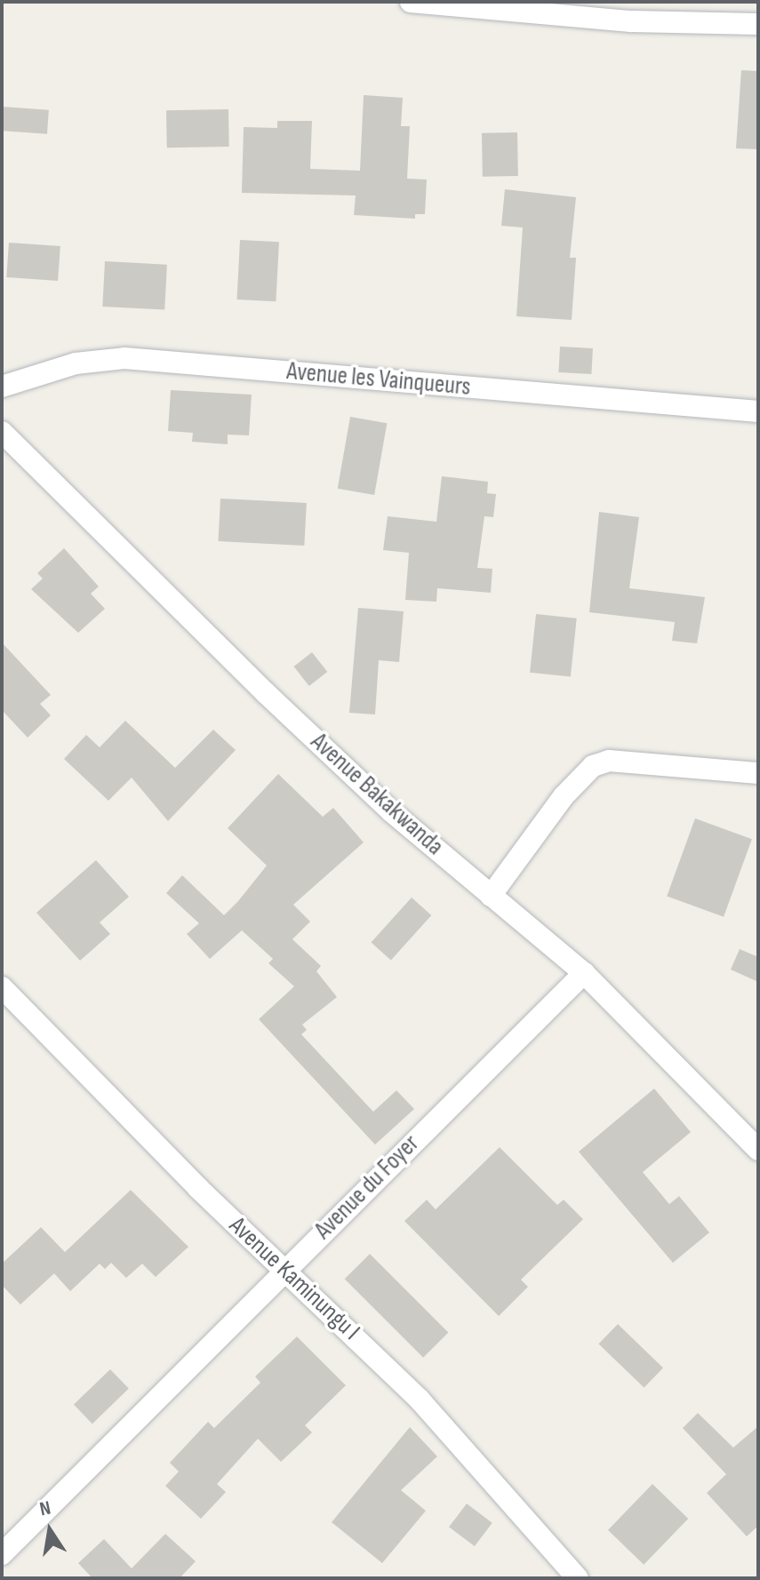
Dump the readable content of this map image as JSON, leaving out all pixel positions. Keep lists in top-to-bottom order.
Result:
{
  "streets": {
    "street": [
      "Avenue les Vainqueurs",
      "Avenue Bakakwanda",
      "Avenue du Foyer",
      "Avenue Kaminungu I"
    ]
  },
  "crossings": [
    ["Avenue Bakakwanda", "Avenue du Foyer"],
    ["Avenue du Foyer", "Avenue Kaminungu I"]
  ],
  "north": "top"
}
